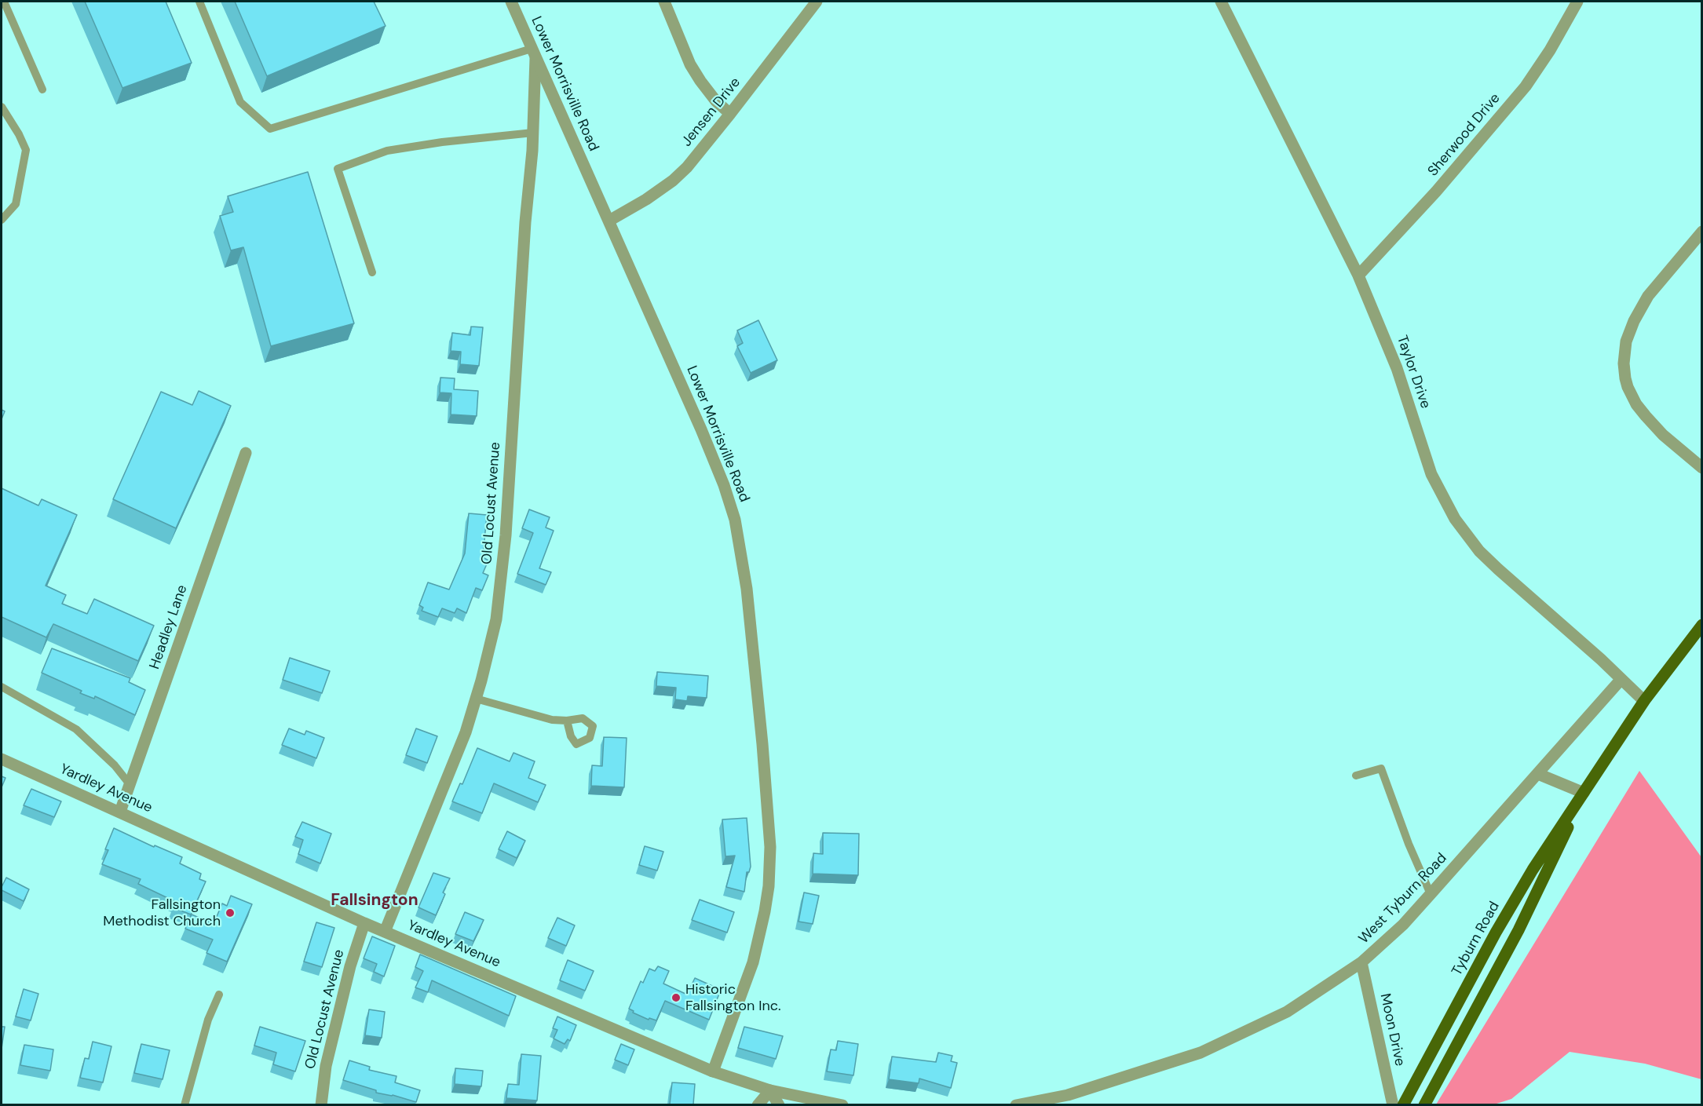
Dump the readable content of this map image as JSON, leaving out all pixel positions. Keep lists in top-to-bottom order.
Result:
{
  "streets": {
    "main road": ["Tyburn Road"],
    "street": [
      "Lower Morrisville Road",
      "Jensen Drive",
      "Sherwood Drive",
      "Taylor Drive",
      "Old Locust Avenue",
      "Headley Lane",
      "Yardley Avenue",
      "West Tyburn Road",
      "Moon Drive"
    ]
  },
  "crossings": [
    ["Lower Morrisville Road", "Jensen Drive"],
    ["Lower Morrisville Road", "Old Locust Avenue"],
    ["Lower Morrisville Road", "Yardley Avenue"],
    ["Sherwood Drive", "Taylor Drive"],
    ["Taylor Drive", "West Tyburn Road"],
    ["Taylor Drive", "Tyburn Road"],
    ["Old Locust Avenue", "Yardley Avenue"],
    ["Headley Lane", "Yardley Avenue"],
    ["West Tyburn Road", "Moon Drive"]
  ],
  "districts": ["Fallsington"],
  "places": ["Fallsington Methodist Church", "Historic Fallsington Inc."]
}
